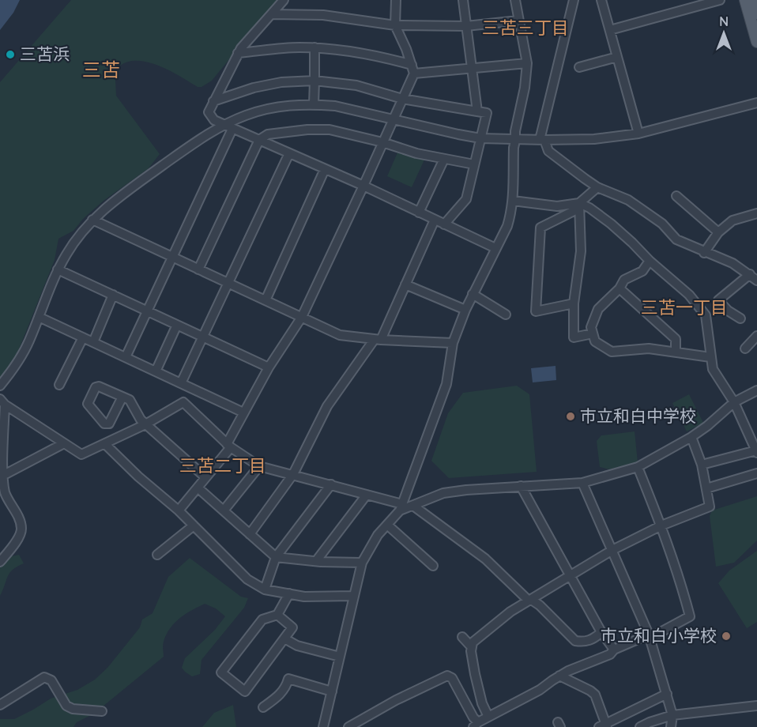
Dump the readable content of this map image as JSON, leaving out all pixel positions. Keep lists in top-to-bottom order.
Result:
{
  "districts": [
    "三苫三丁目",
    "三苫",
    "三苫一丁目",
    "三苫二丁目"
  ],
  "places": ["三苫浜", "市立和白中学校", "市立和白小学校"],
  "north": "top"
}
